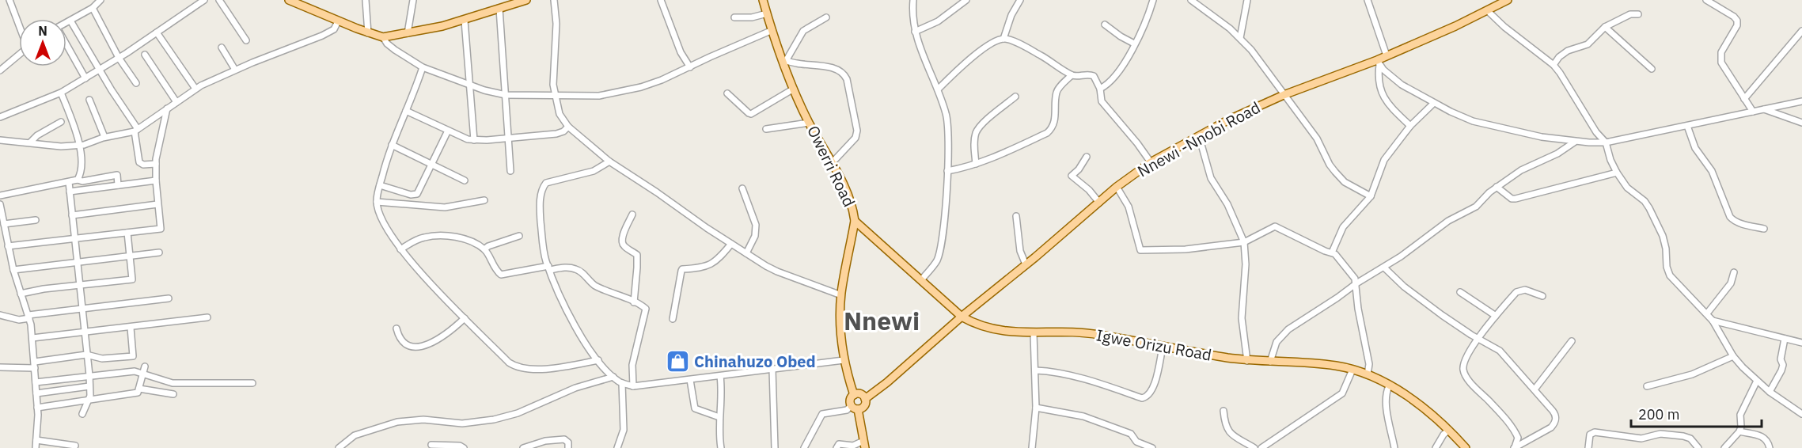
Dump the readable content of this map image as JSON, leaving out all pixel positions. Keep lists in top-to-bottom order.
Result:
{
  "streets": {
    "main road": ["Nnewi -Nnobi Road", "Owerri Road", "Igwe Orizu Road"]
  },
  "crossings": [
    ["Nnewi -Nnobi Road", "Owerri Road"],
    ["Nnewi -Nnobi Road", "Igwe Orizu Road"],
    ["Owerri Road", "Igwe Orizu Road"]
  ],
  "districts": ["Nnewi"],
  "places": {
    "shop": ["Chinahuzo Obed"]
  },
  "scale_bar": "200 m",
  "north": "top"
}
